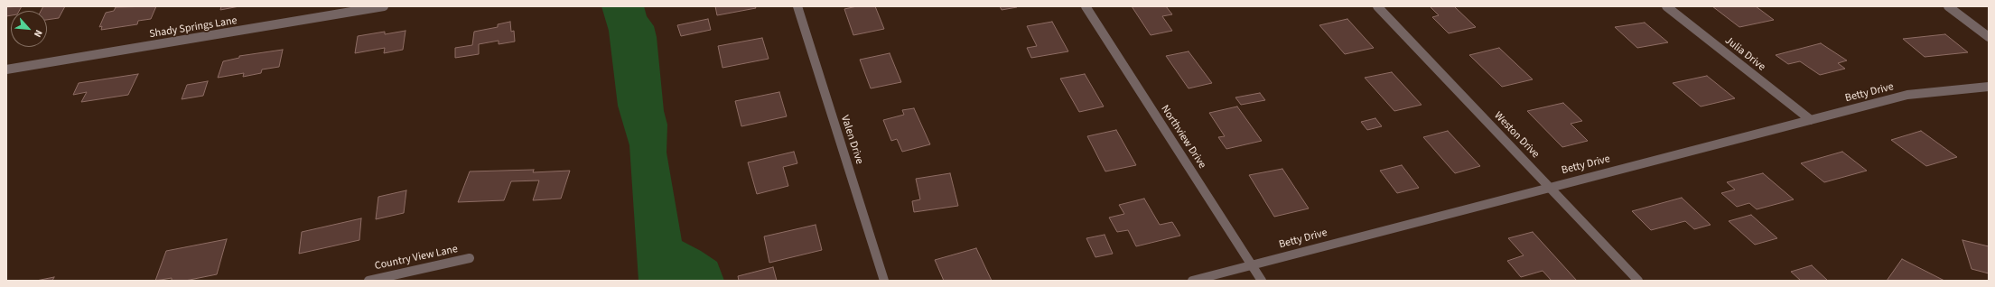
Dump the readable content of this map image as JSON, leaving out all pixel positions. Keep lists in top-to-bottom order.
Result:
{
  "streets": {
    "street": [
      "Shady Springs Lane",
      "Julia Drive",
      "Betty Drive",
      "Weston Drive",
      "Northview Drive",
      "Valen Drive",
      "Country View Lane"
    ]
  },
  "crossings": [
    ["Julia Drive", "Betty Drive"],
    ["Betty Drive", "Weston Drive"],
    ["Betty Drive", "Northview Drive"]
  ],
  "north": "bottom right"
}
